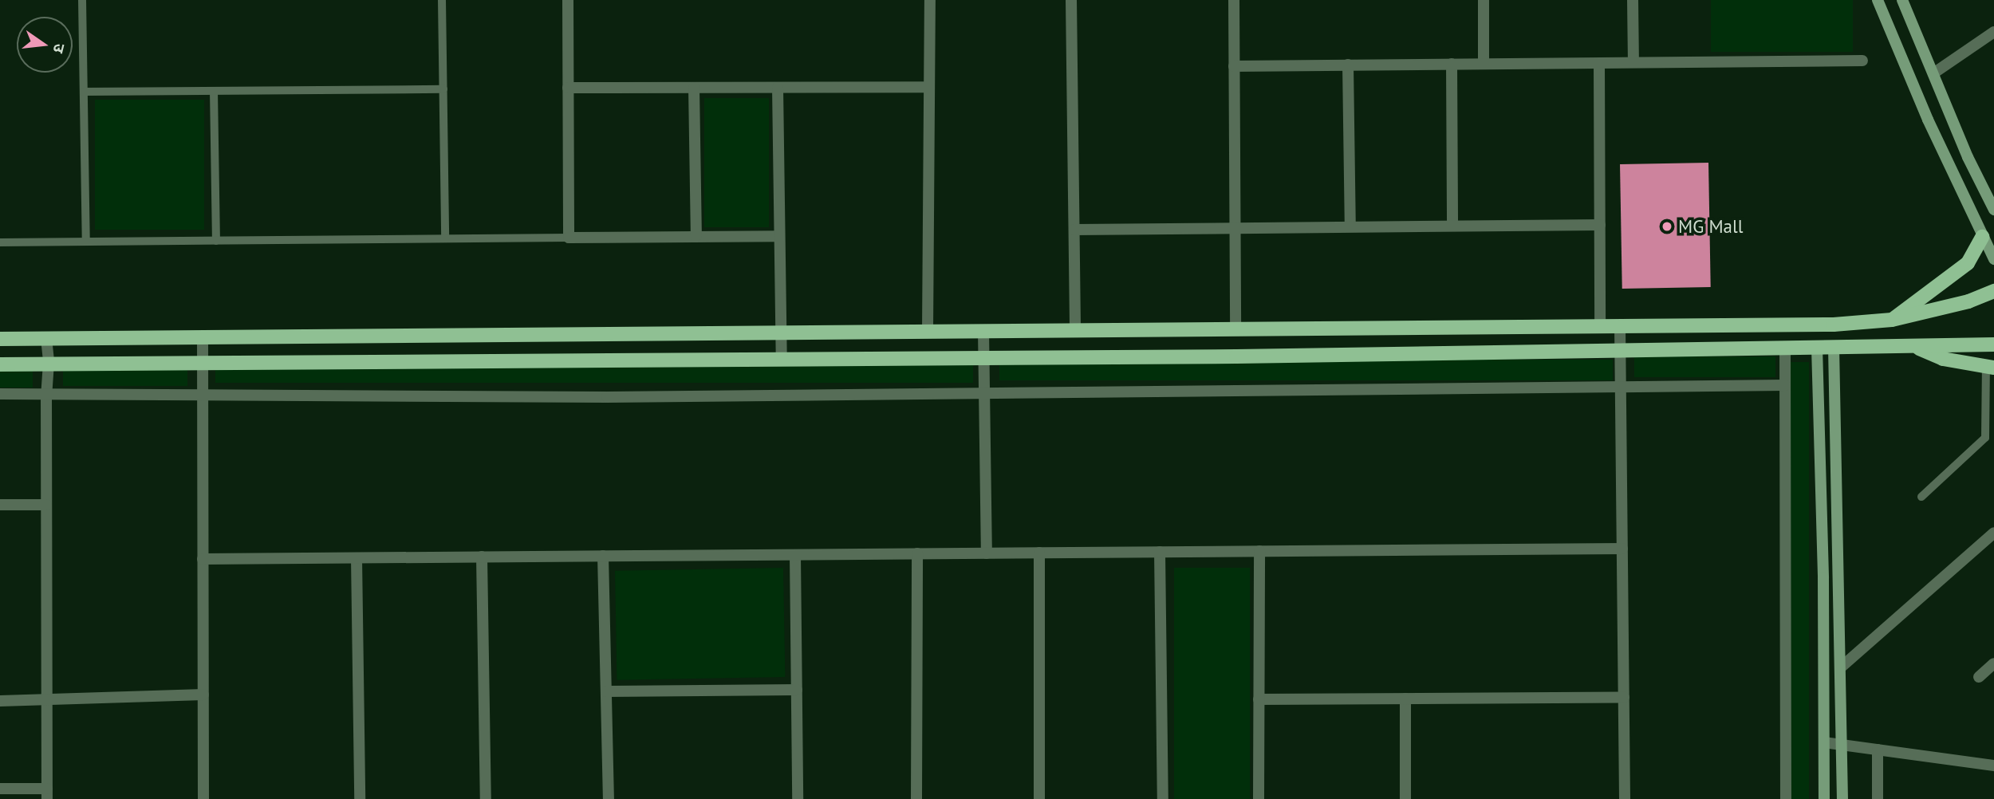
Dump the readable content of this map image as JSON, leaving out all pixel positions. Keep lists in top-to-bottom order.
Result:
{
  "places": ["MG Mall"],
  "north": "right"
}
